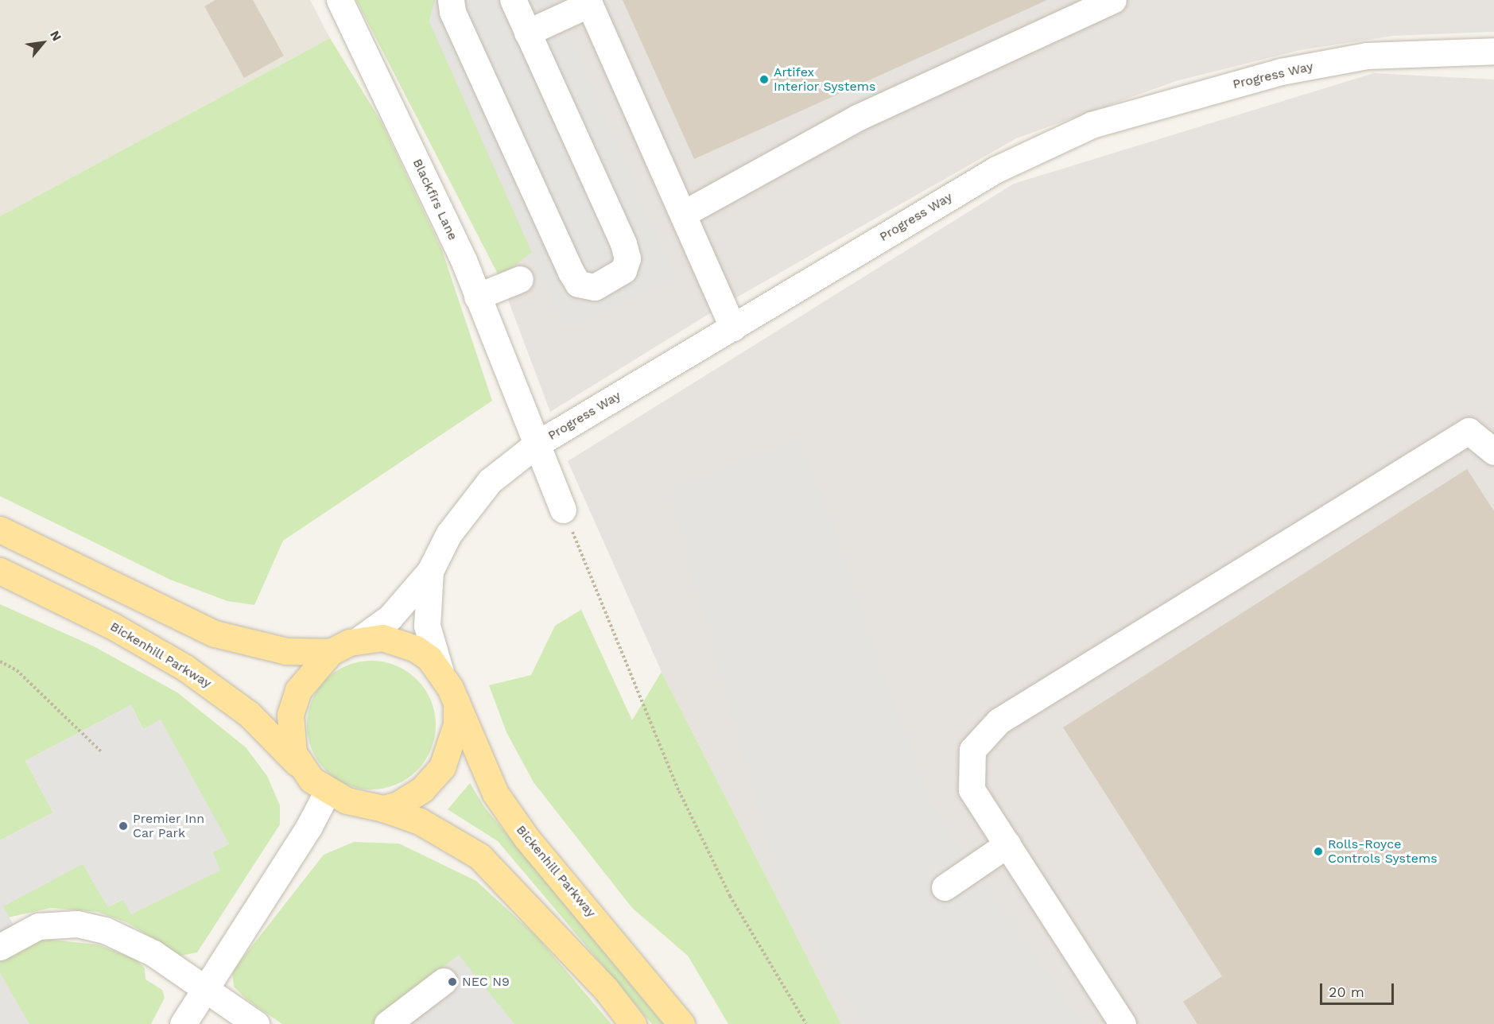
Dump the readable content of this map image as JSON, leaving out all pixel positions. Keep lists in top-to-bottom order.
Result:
{
  "streets": {
    "main road": ["Bickenhill Parkway"],
    "street": ["Progress Way", "Blackfirs Lane"]
  },
  "crossings": [
    ["Progress Way", "Blackfirs Lane"],
    ["Progress Way", "Bickenhill Parkway"]
  ],
  "places": [
    "Artifex Interior Systems",
    "Premier Inn Car Park",
    "Rolls-Royce Controls Systems",
    "NEC N9"
  ],
  "scale_bar": "20 m",
  "north": "top right"
}
